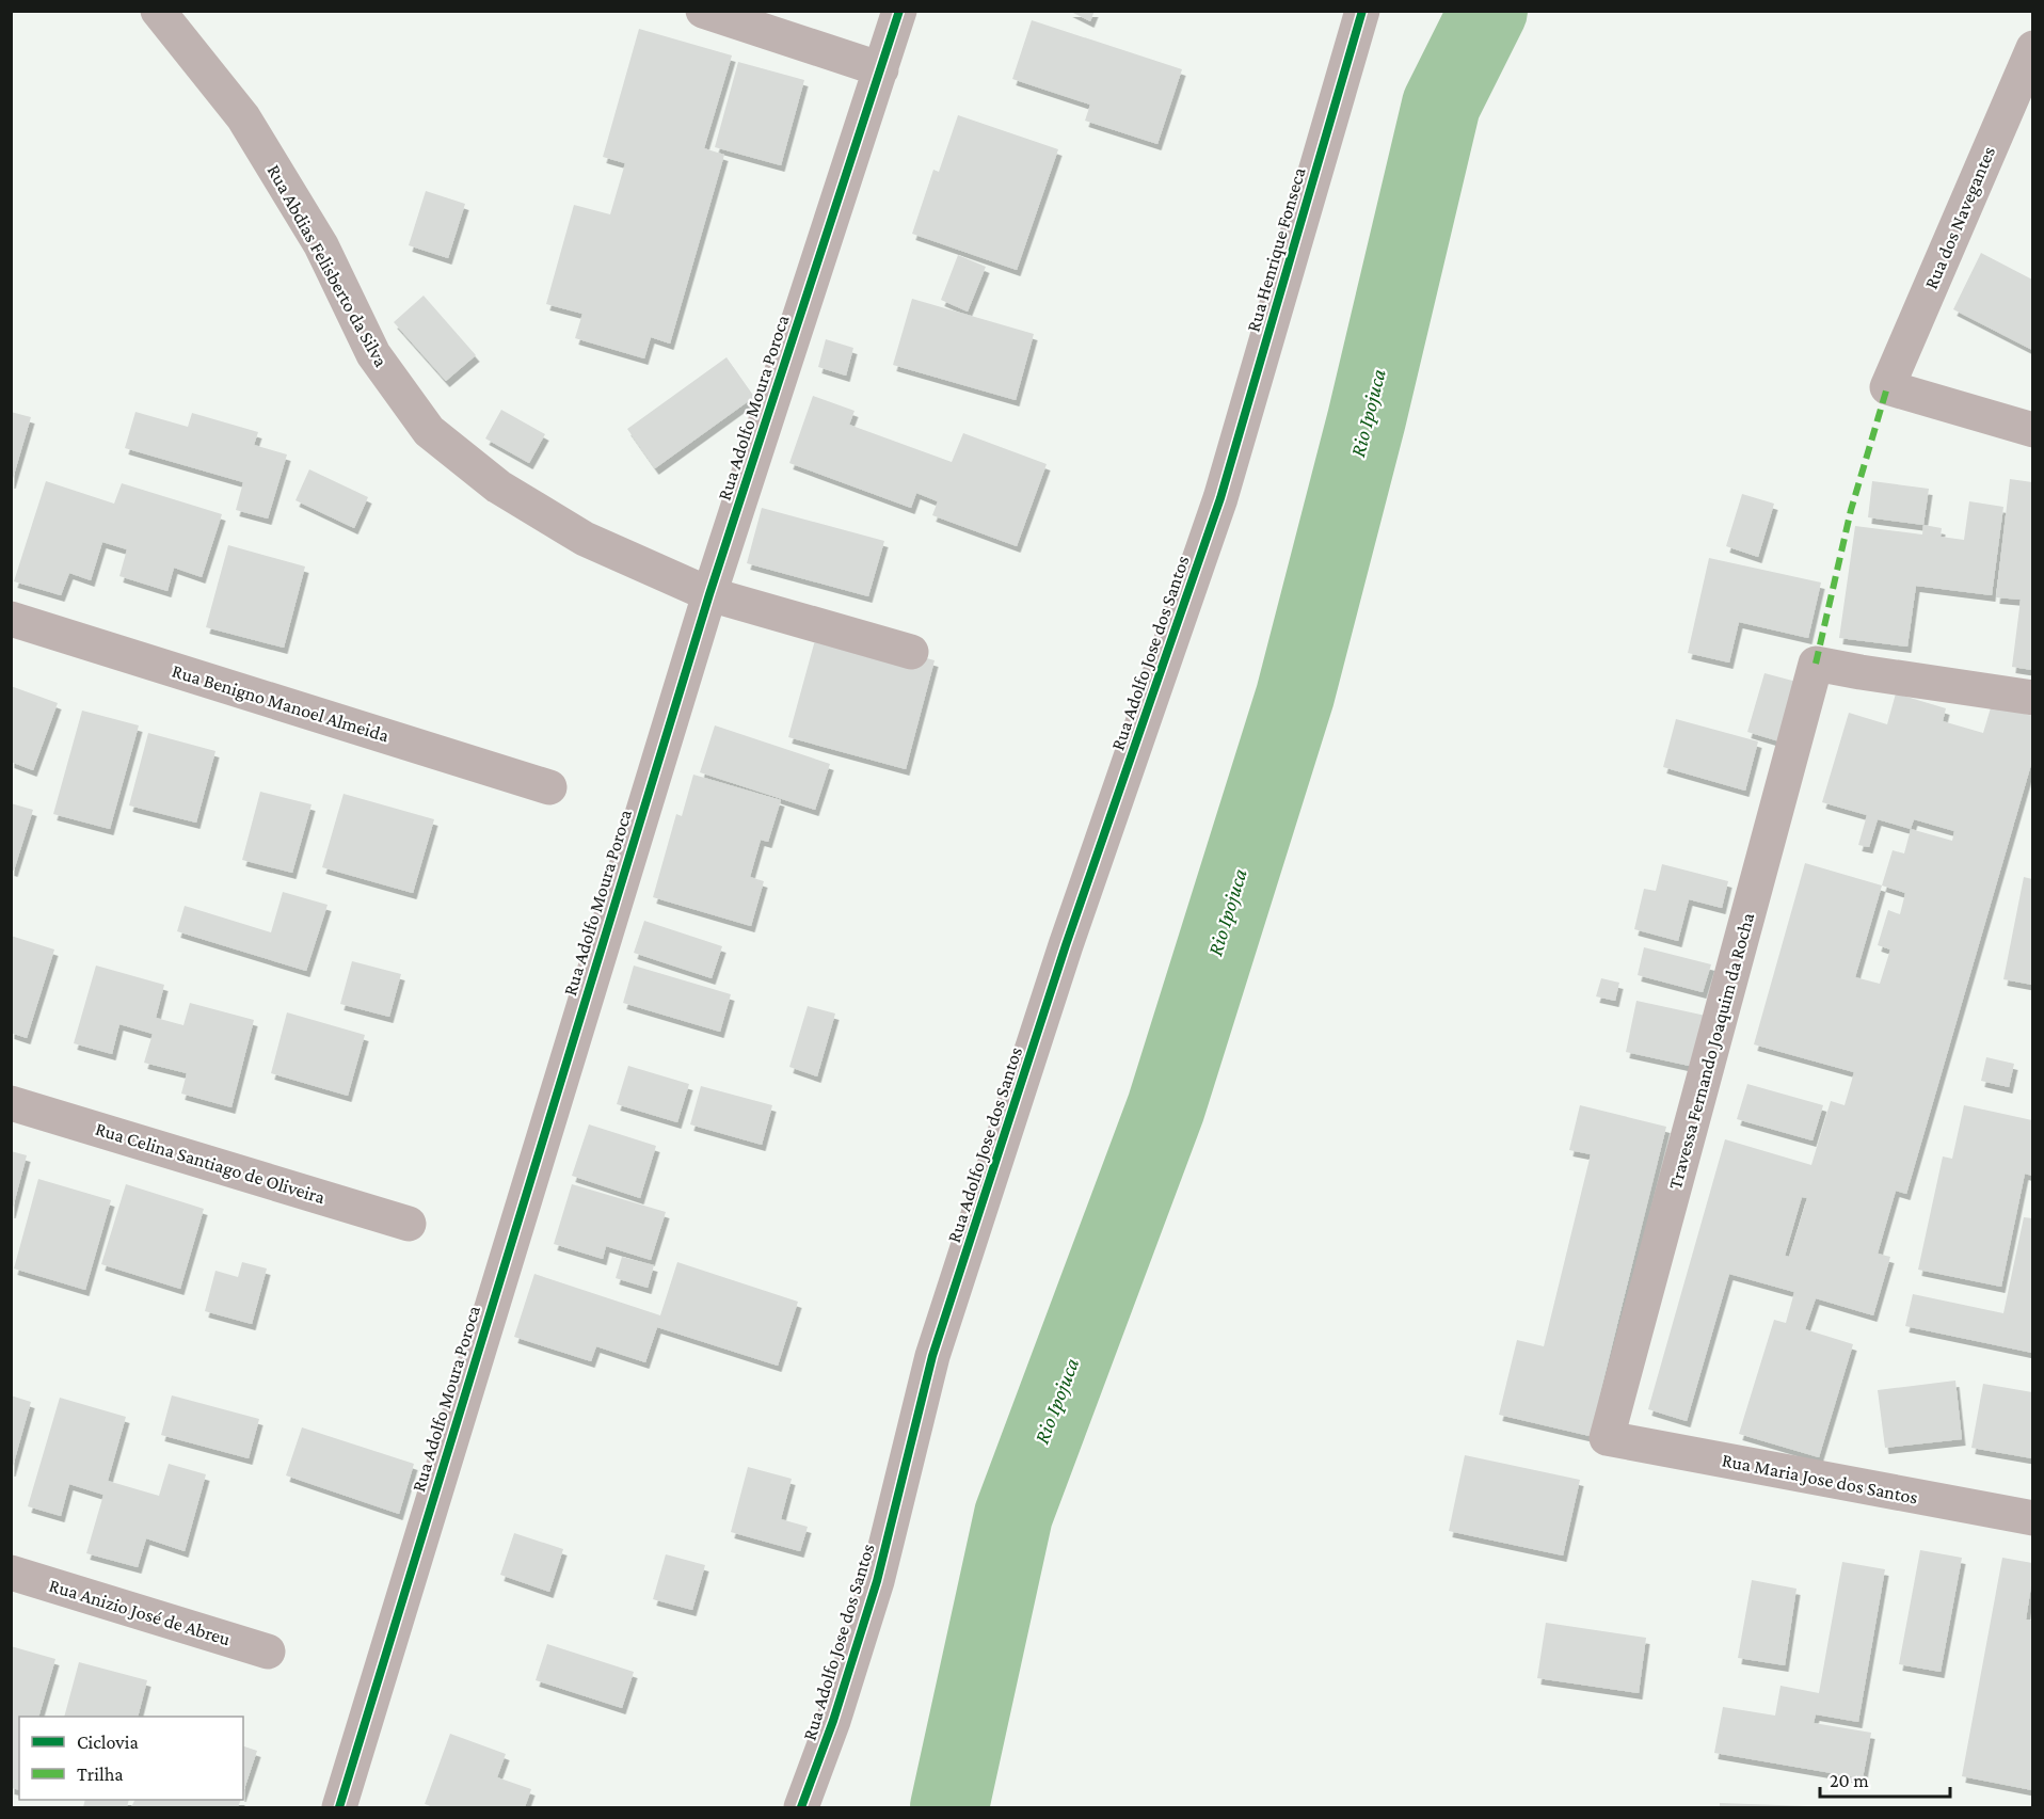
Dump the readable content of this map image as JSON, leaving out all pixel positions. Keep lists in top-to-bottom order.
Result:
{
  "streets": {
    "street": [
      "Rua dos Navegantes",
      "Rua Henrique Fonseca",
      "Rua Abdias Felisberto da Silva",
      "Rua Adolfo Moura Poroca",
      "Rua Adolfo Jose dos Santos",
      "Rua Benigno Manoel Almeida",
      "Travessa Fernando Joaquim da Rocha",
      "Rua Celina Santiago de Oliveira",
      "Rua Maria Jose dos Santos",
      "Rua Anizio José de Abreu"
    ]
  },
  "crossings": [
    ["Rua Henrique Fonseca", "Rua Adolfo Jose dos Santos"],
    ["Rua Abdias Felisberto da Silva", "Rua Adolfo Moura Poroca"],
    ["Travessa Fernando Joaquim da Rocha", "Rua Maria Jose dos Santos"]
  ],
  "water": ["Rio Ipojuca"],
  "legend": ["Ciclovia", "Trilha"],
  "scale_bar": "20 m"
}
